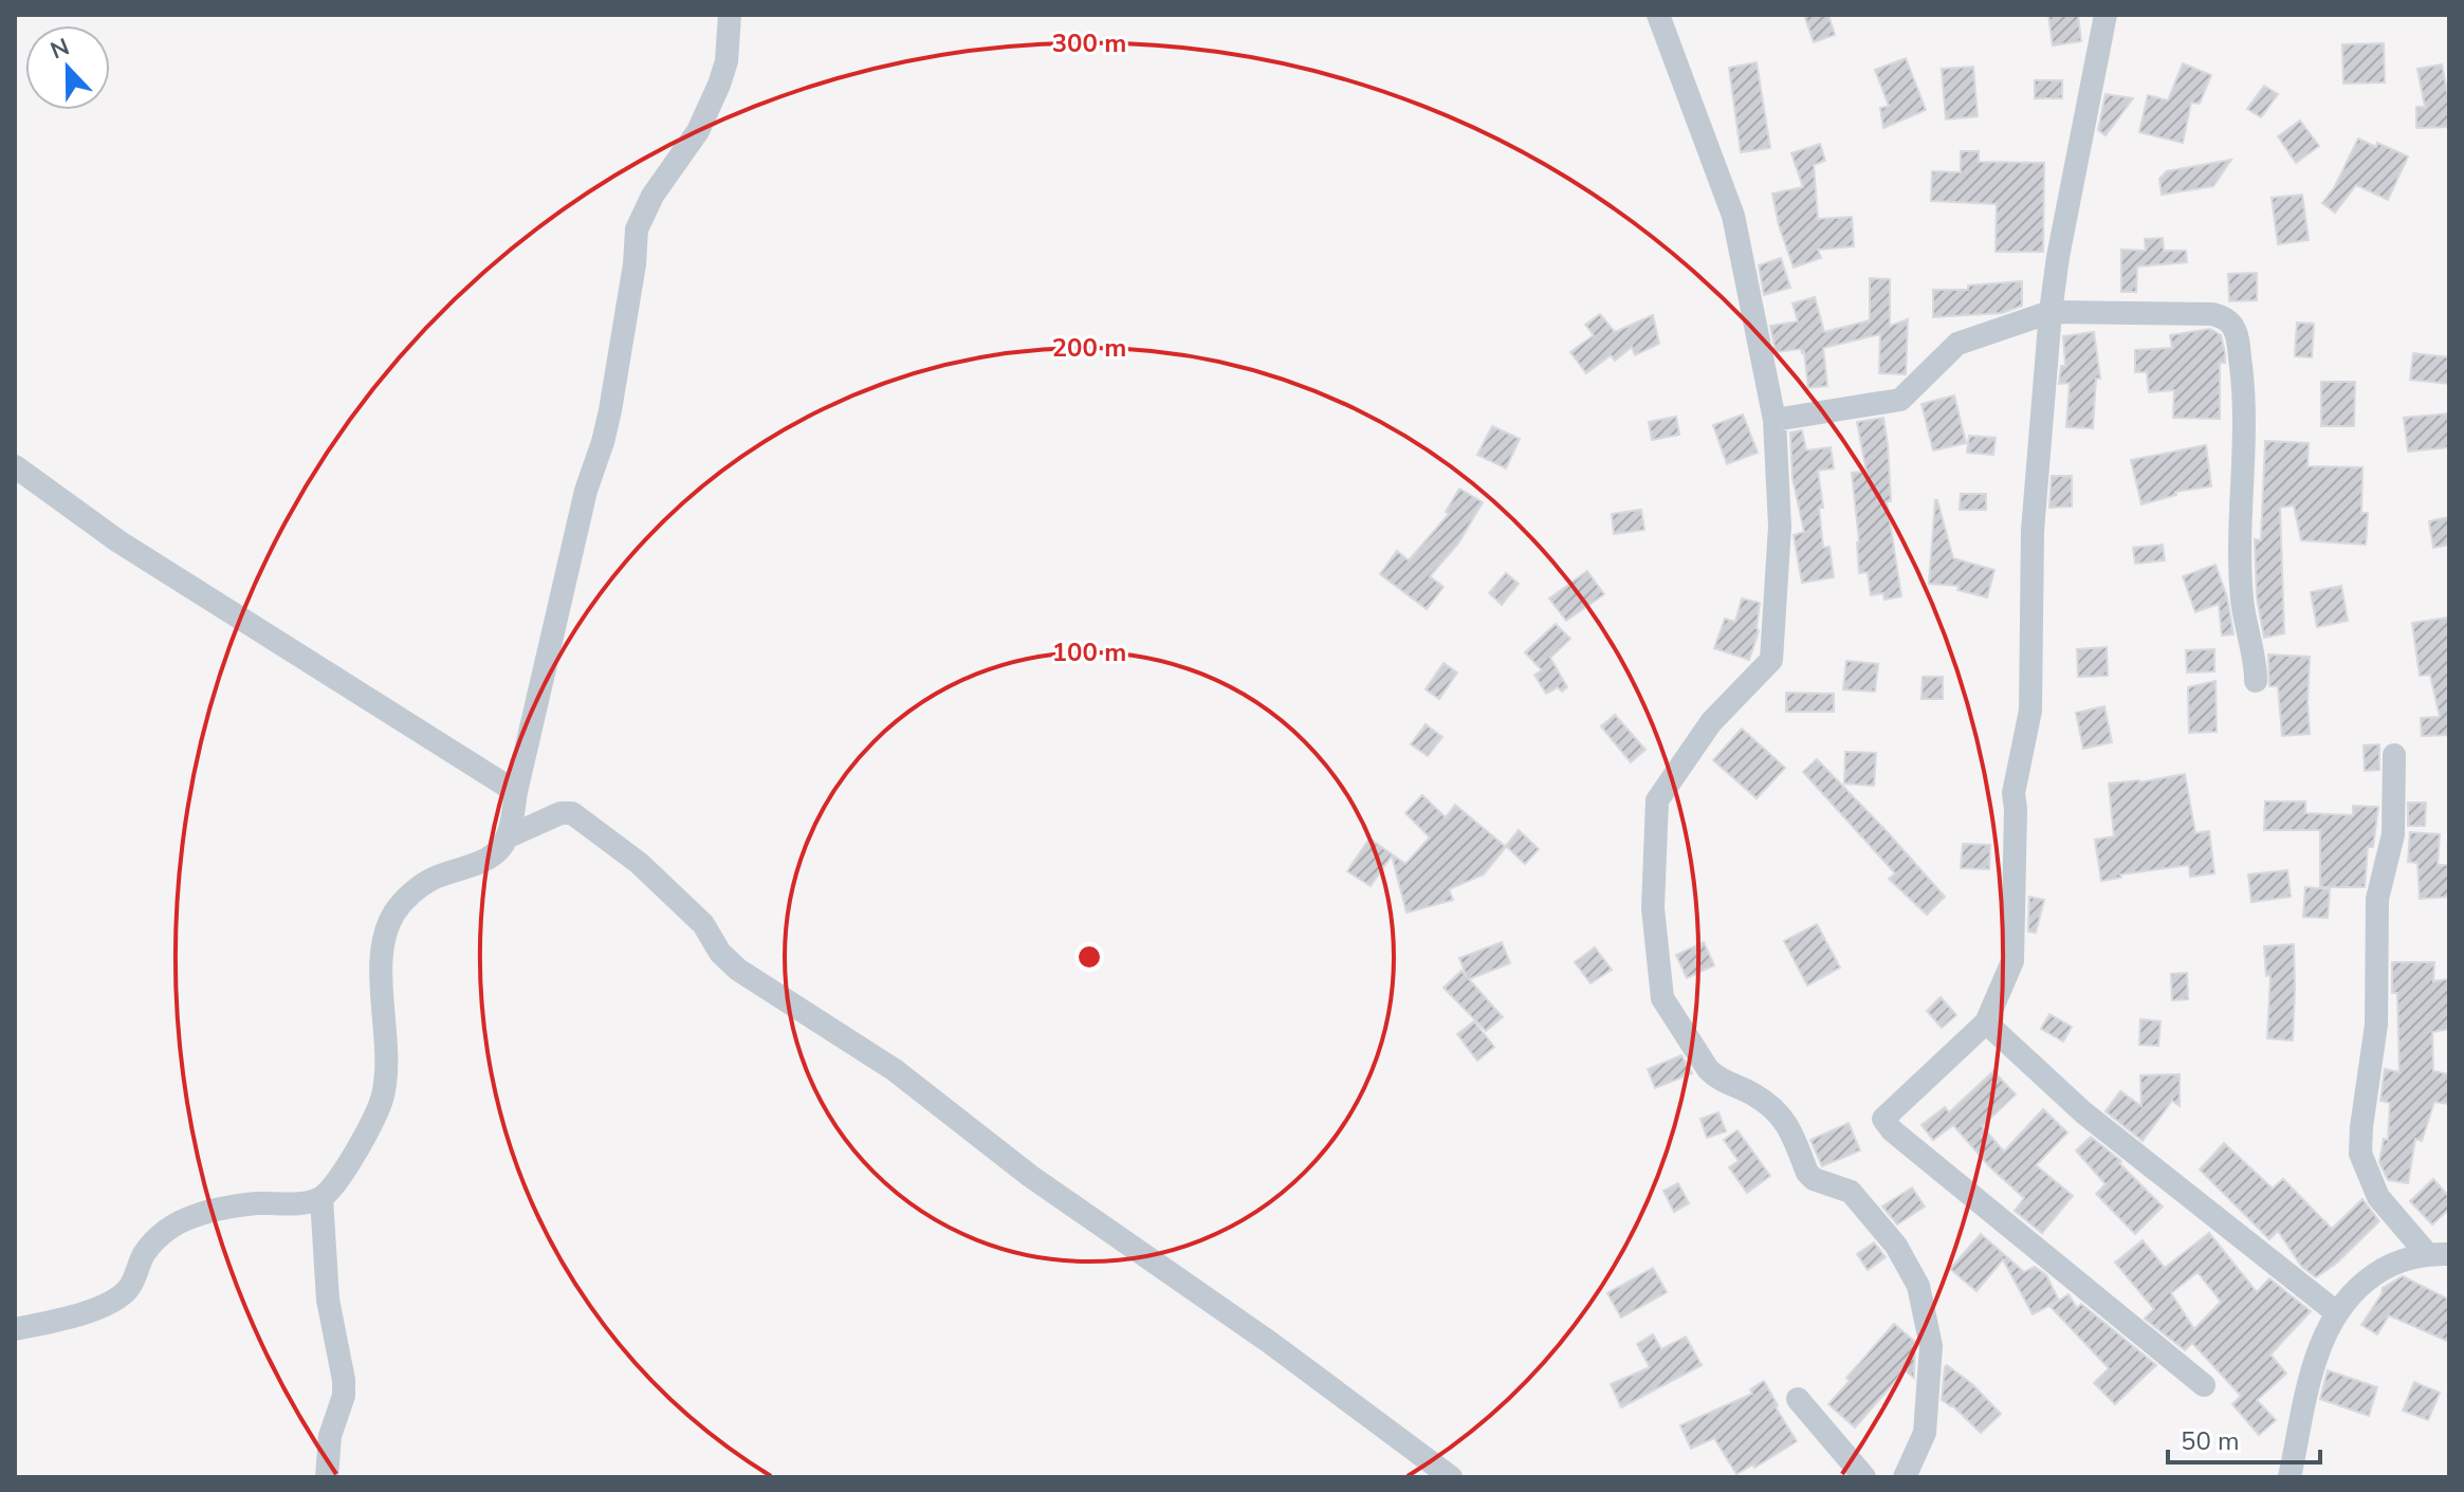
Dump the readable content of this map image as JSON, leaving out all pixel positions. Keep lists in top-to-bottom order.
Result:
{
  "scale_bar": "50 m",
  "north": "top",
  "rings": ["300 m", "200 m", "100 m"]
}
